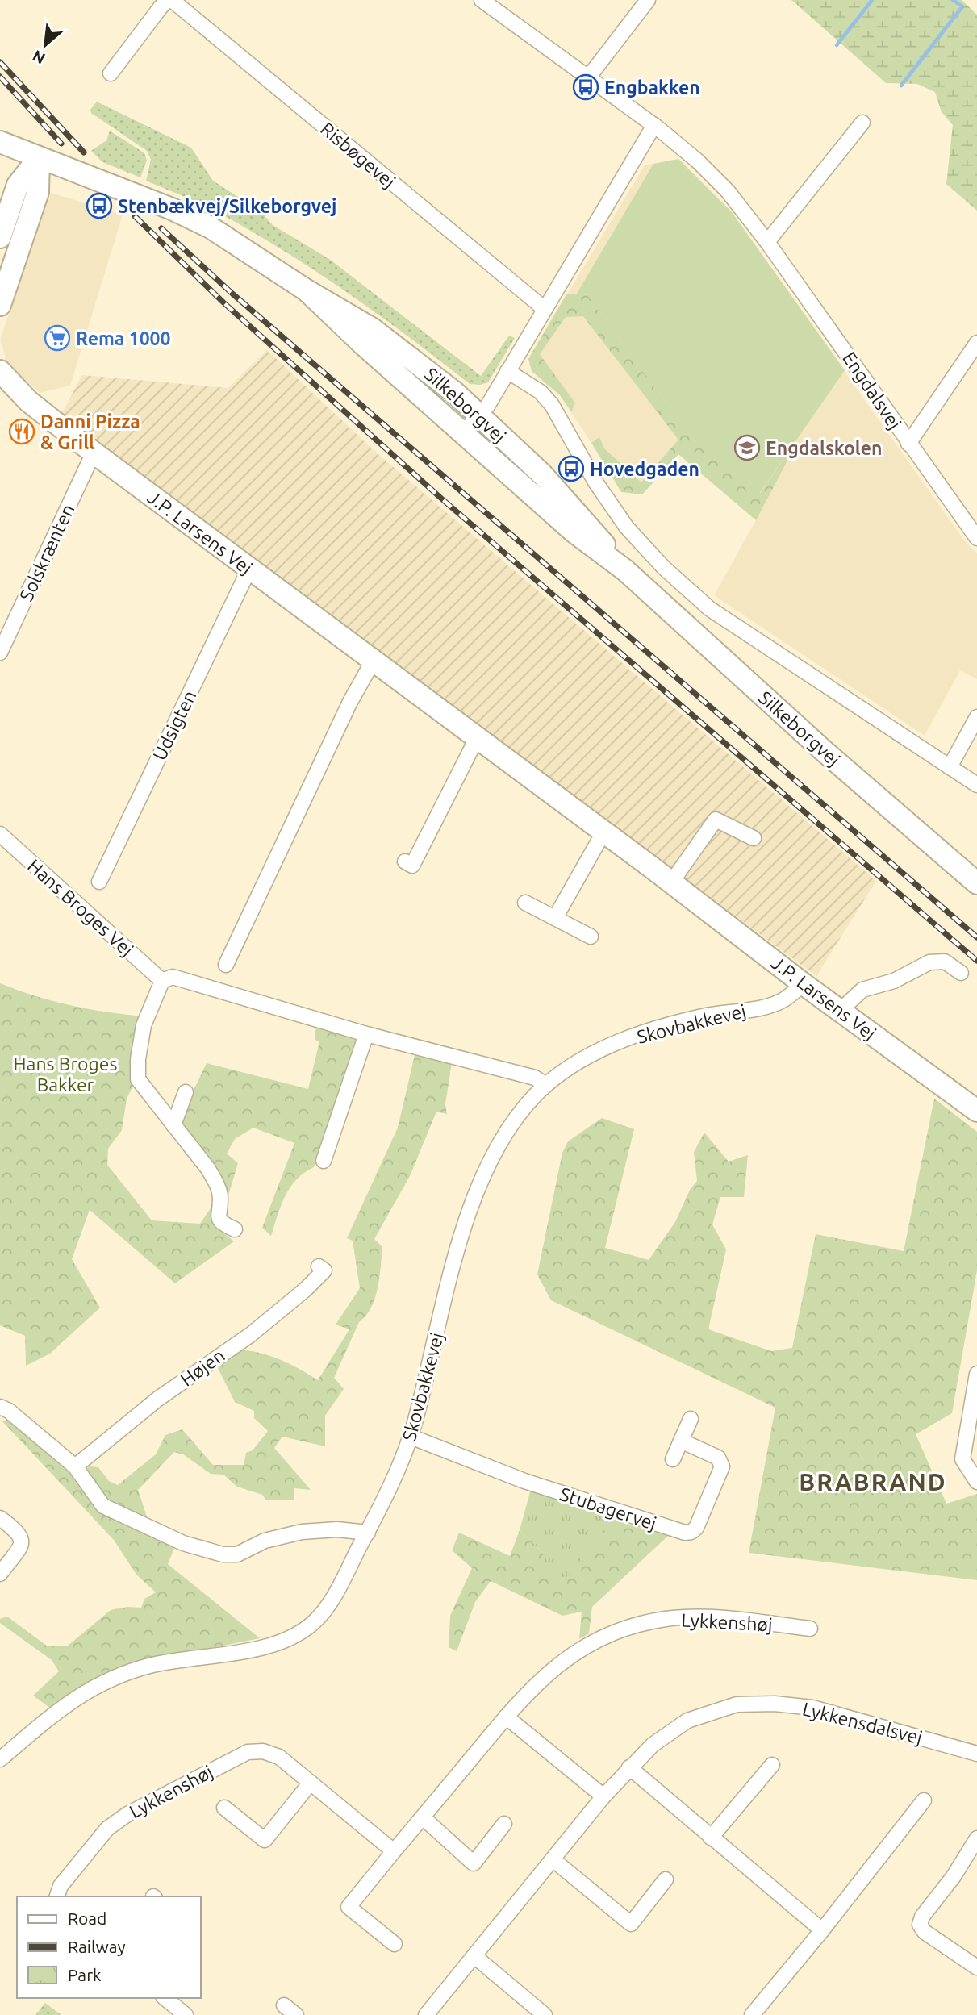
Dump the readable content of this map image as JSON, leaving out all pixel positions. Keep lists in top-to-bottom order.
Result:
{
  "streets": {
    "main road": ["Silkeborgvej", "J.P. Larsens Vej"],
    "street": [
      "Risbøgevej",
      "Engdalsvej",
      "Solskrænten",
      "Udsigten",
      "Hans Broges Vej",
      "Skovbakkevej",
      "Højen",
      "Stubagervej",
      "Lykkenshøj",
      "Lykkensdalsvej"
    ]
  },
  "crossings": [
    ["J.P. Larsens Vej", "Solskrænten"],
    ["J.P. Larsens Vej", "Udsigten"],
    ["J.P. Larsens Vej", "Skovbakkevej"],
    ["Skovbakkevej", "Stubagervej"]
  ],
  "districts": ["BRABRAND"],
  "parks": ["Hans Broges Bakker"],
  "places": {
    "bus stop": ["Engbakken", "Stenbækvej/Silkeborgvej", "Hovedgaden"],
    "supermarket": ["Rema 1000"],
    "restaurant": ["Danni Pizza & Grill"],
    "school or university": ["Engdalskolen"]
  },
  "legend": ["Road", "Railway", "Park"],
  "north": "bottom left"
}
